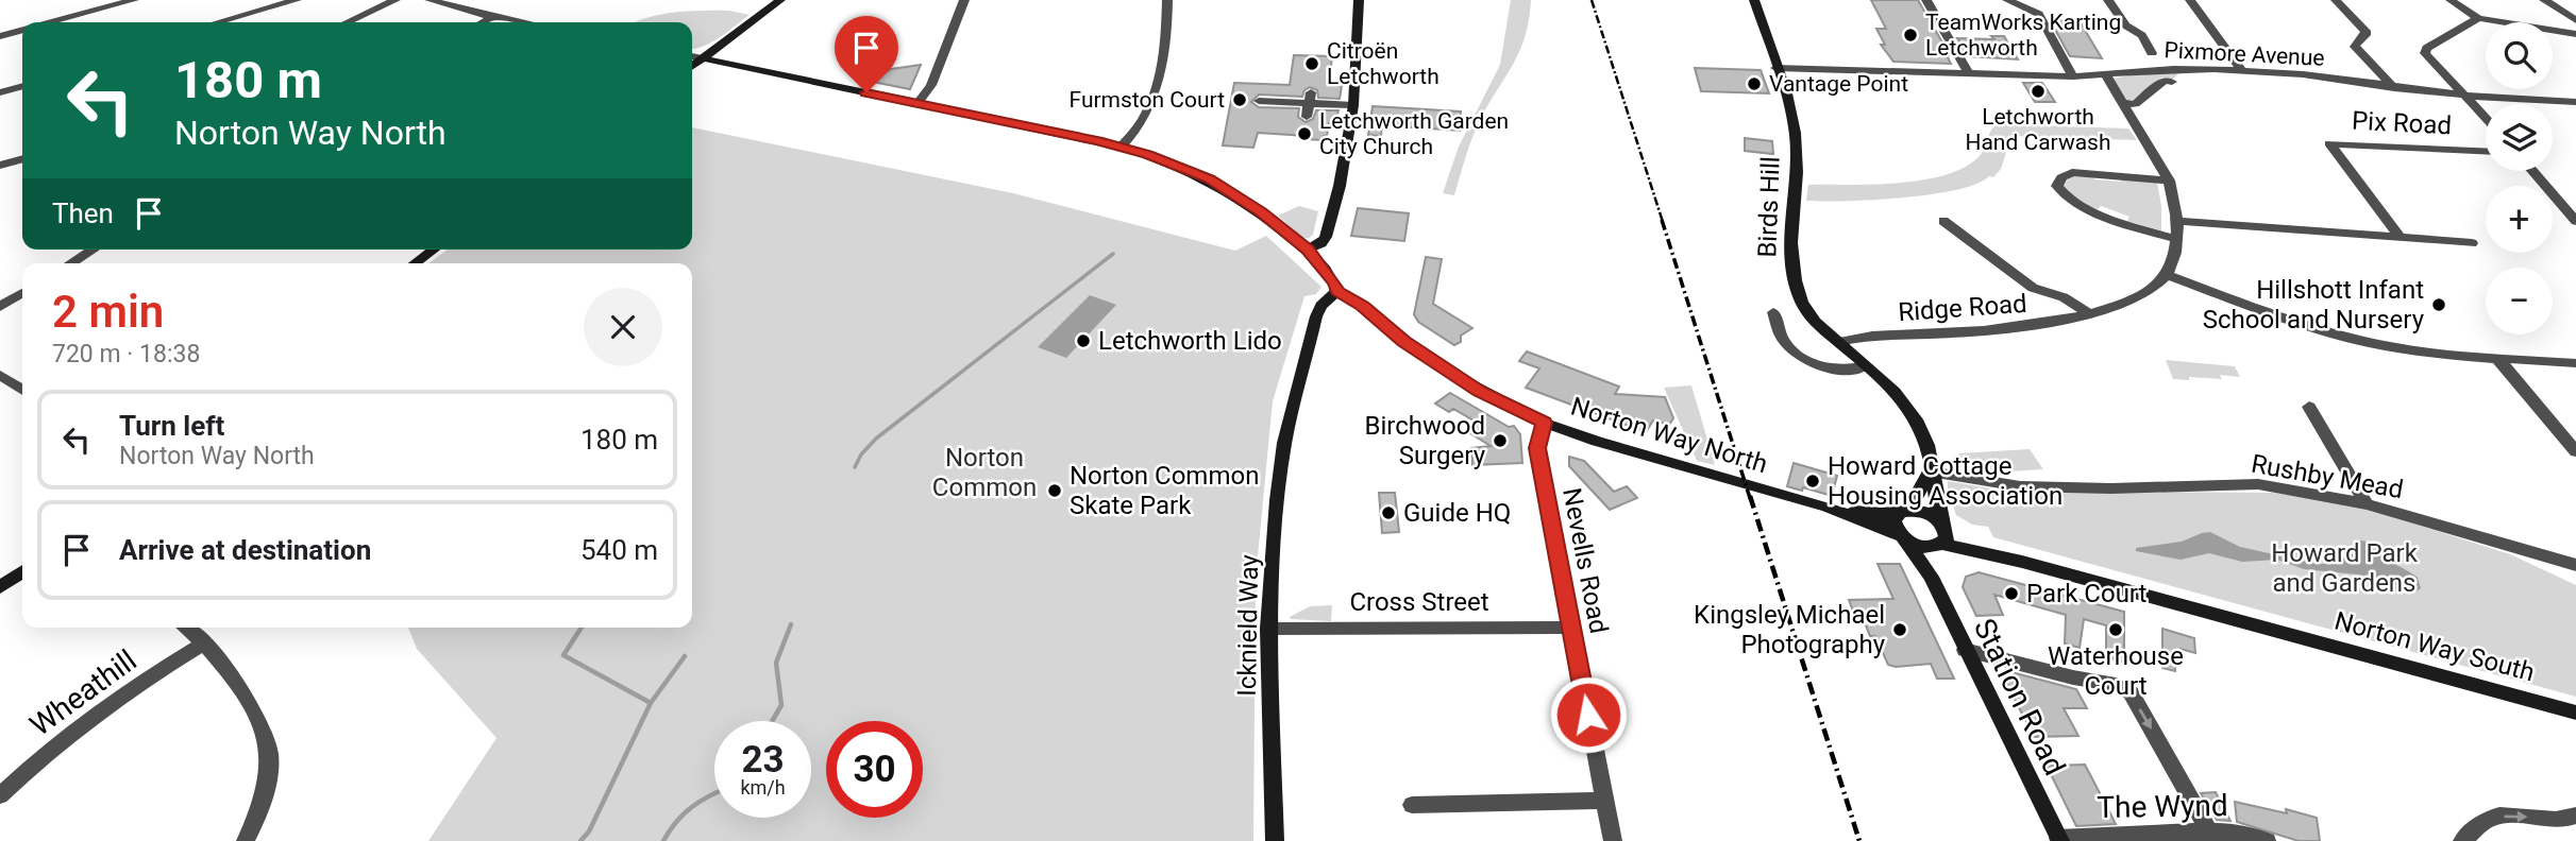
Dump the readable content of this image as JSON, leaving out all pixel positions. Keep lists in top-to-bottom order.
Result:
{
  "streets": {
    "street": [
      "Pixmore Avenue",
      "Pix Road",
      "Birds Hill",
      "Ridge Road",
      "Norton Way North",
      "Rushby Mead",
      "Nevells Road",
      "Cross Street",
      "Icknield Way",
      "Norton Way South",
      "Wheathill",
      "Station Road",
      "The Wynd"
    ]
  },
  "crossings": [
    ["Pixmore Avenue", "Birds Hill"],
    ["Birds Hill", "Ridge Road"],
    ["Birds Hill", "Norton Way North"],
    ["Birds Hill", "Rushby Mead"],
    ["Birds Hill", "Norton Way South"],
    ["Norton Way North", "Nevells Road"],
    ["Norton Way North", "Icknield Way"],
    ["Norton Way North", "Norton Way South"],
    ["Norton Way North", "Station Road"],
    ["Nevells Road", "Cross Street"],
    ["Cross Street", "Icknield Way"],
    ["Station Road", "The Wynd"]
  ],
  "parks": ["Norton Common", "Howard Park and Gardens"],
  "places": [
    "TeamWorks Karting Letchworth",
    "Citroën Letchworth",
    "Vantage Point",
    "Letchworth Hand Carwash",
    "Furmston Court",
    "Letchworth Garden City Church",
    "Hillshott Infant School and Nursery",
    "Letchworth Lido",
    "Birchwood Surgery",
    "Howard Cottage Housing Association",
    "Norton Common Skate Park",
    "Guide HQ",
    "Park Court",
    "Kingsley Michael Photography",
    "Waterhouse Court"
  ],
  "page": {
    "map_buttons": ["+", "−"],
    "turn": ["180 m", "Norton Way North"],
    "then": "Then",
    "heading": ["2 min", "720 m · 18:38"],
    "list": [
      {
        "name": "Turn left",
        "note": "Norton Way North",
        "value": "180 m"
      },
      {
        "name": "Arrive at destination",
        "value": "540 m"
      }
    ],
    "speed": "23 km/h",
    "limit": "30"
  }
}
